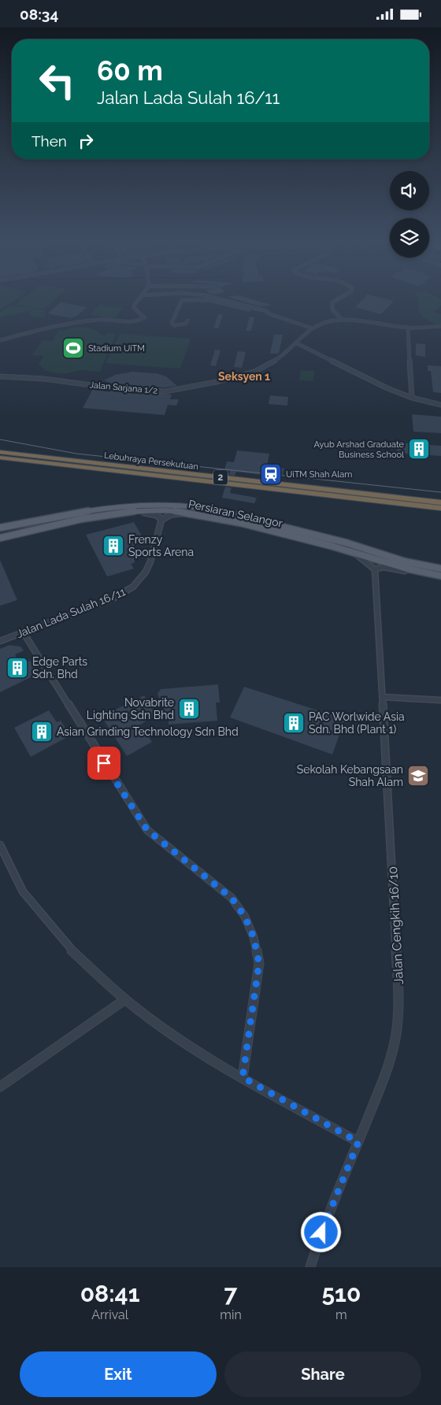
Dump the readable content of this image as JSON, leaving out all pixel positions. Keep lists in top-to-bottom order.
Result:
{
  "streets": {
    "highway": ["Lebuhraya Persekutuan", "2"],
    "main road": ["Persiaran Selangor"],
    "street": ["Jalan Sarjana 1/2", "Jalan Lada Sulah 16/11", "Jalan Cengkih 16/10"]
  },
  "districts": ["Seksyen 1"],
  "places": {
    "sports": ["Stadium UiTM"],
    "building": [
      "Ayub Arshad Graduate Business School",
      "Frenzy Sports Arena",
      "Edge Parts Sdn. Bhd",
      "Novabrite Lighting Sdn Bhd",
      "PAC Worlwide Asia Sdn. Bhd (Plant 1)",
      "Asian Grinding Technology Sdn Bhd"
    ],
    "station": ["UiTM Shah Alam"],
    "school or university": ["Sekolah Kebangsaan Shah Alam"]
  },
  "page": {
    "status": "08:34",
    "turn": ["60 m", "Jalan Lada Sulah 16/11"],
    "then": "Then",
    "eta": [
      "08:41",
      "Arrival",
      "7",
      "min",
      "510",
      "m"
    ],
    "buttons": ["Exit", "Share"]
  }
}
